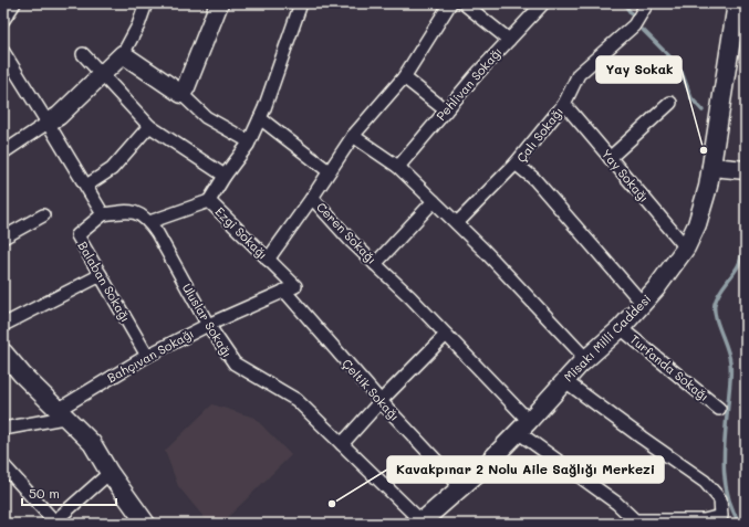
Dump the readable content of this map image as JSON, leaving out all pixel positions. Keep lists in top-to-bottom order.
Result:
{
  "streets": {
    "street": [
      "Pehlivan Sokağı",
      "Çalı Sokağı",
      "Yay Sokağı",
      "Ezgi Sokağı",
      "Ceren Sokağı",
      "Balaban Sokağı",
      "Uluslar Sokağı",
      "Misakı Milli Caddesi",
      "Bahçıvan Sokağı",
      "Turfanda Sokağı",
      "Çeltik Sokağı"
    ]
  },
  "crossings": [
    ["Çalı Sokağı", "Yay Sokağı"],
    ["Çalı Sokağı", "Misakı Milli Caddesi"],
    ["Yay Sokağı", "Misakı Milli Caddesi"],
    ["Ezgi Sokağı", "Bahçıvan Sokağı"],
    ["Ezgi Sokağı", "Çeltik Sokağı"],
    ["Ceren Sokağı", "Misakı Milli Caddesi"],
    ["Balaban Sokağı", "Uluslar Sokağı"],
    ["Balaban Sokağı", "Bahçıvan Sokağı"],
    ["Uluslar Sokağı", "Misakı Milli Caddesi"],
    ["Uluslar Sokağı", "Bahçıvan Sokağı"],
    ["Misakı Milli Caddesi", "Turfanda Sokağı"],
    ["Misakı Milli Caddesi", "Çeltik Sokağı"],
    ["Bahçıvan Sokağı", "Çeltik Sokağı"]
  ],
  "places": ["Yay Sokak", "Kavakpınar 2 Nolu Aile Sağlığı Merkezi"],
  "scale_bar": "50 m"
}
